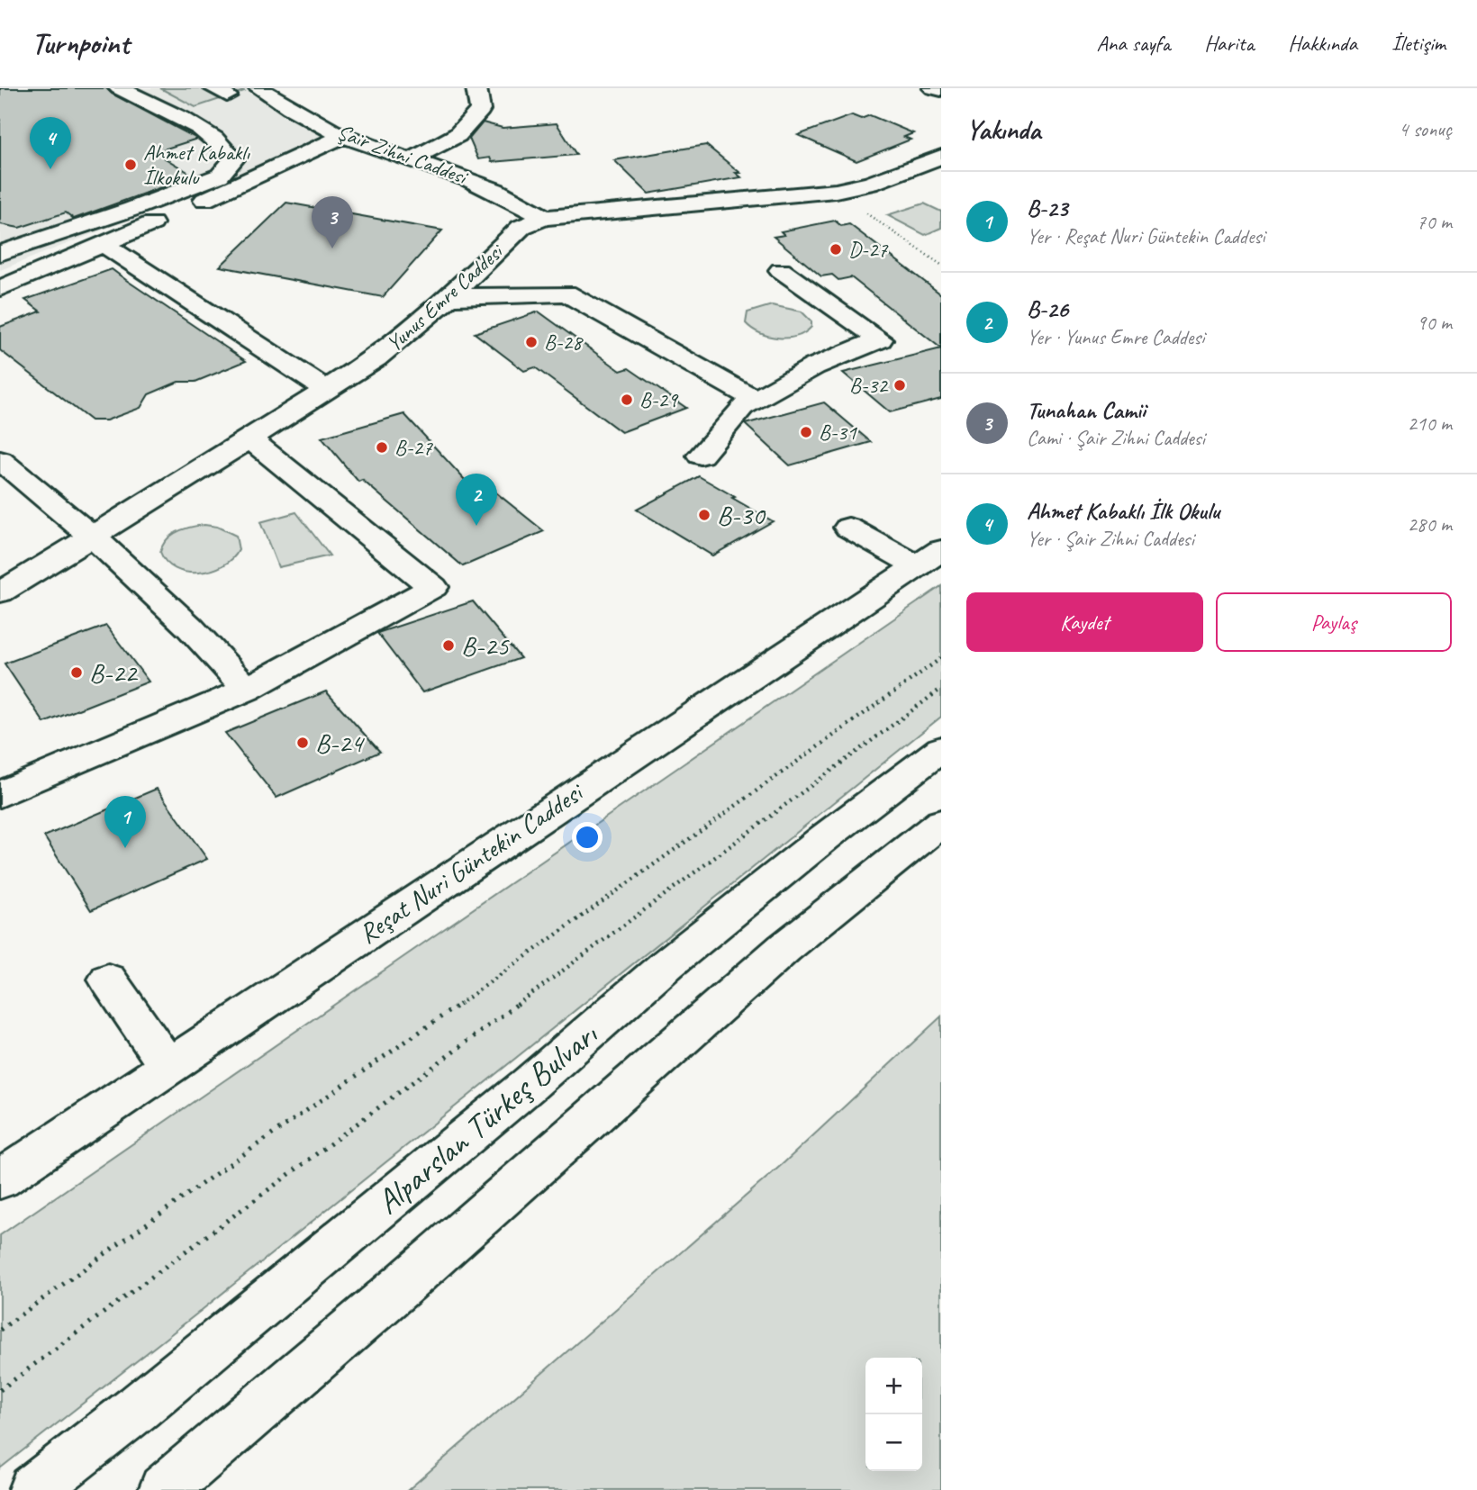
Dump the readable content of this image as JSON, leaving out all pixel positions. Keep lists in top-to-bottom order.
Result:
{
  "streets": {
    "main road": [
      "Şair Zihni Caddesi",
      "Yunus Emre Caddesi",
      "Reşat Nuri Güntekin Caddesi",
      "Alparslan Türkeş Bulvarı"
    ]
  },
  "crossings": [
    ["Şair Zihni Caddesi", "Yunus Emre Caddesi"]
  ],
  "places": [
    "Ahmet Kabaklı İlkokulu",
    "D-27",
    "B-28",
    "B-32",
    "B-29",
    "B-31",
    "B-27",
    "B-30",
    "B-25",
    "B-22",
    "B-24"
  ],
  "page": {
    "header": "Turnpoint",
    "nav": [
      "Ana sayfa",
      "Harita",
      "Hakkında",
      "İletişim"
    ],
    "heading": ["Yakında", "4 sonuç"],
    "pins": [
      "4",
      "3",
      "2",
      "1"
    ],
    "list": [
      {
        "mark": "1",
        "name": "B-23",
        "note": "Yer · Reşat Nuri Güntekin Caddesi",
        "value": "70 m"
      },
      {
        "mark": "2",
        "name": "B-26",
        "note": "Yer · Yunus Emre Caddesi",
        "value": "90 m"
      },
      {
        "mark": "3",
        "name": "Tunahan Camii",
        "note": "Cami · Şair Zihni Caddesi",
        "value": "210 m"
      },
      {
        "mark": "4",
        "name": "Ahmet Kabaklı İlk Okulu",
        "note": "Yer · Şair Zihni Caddesi",
        "value": "280 m"
      }
    ],
    "buttons": ["Kaydet", "Paylaş"],
    "map_buttons": ["+", "−"]
  }
}
